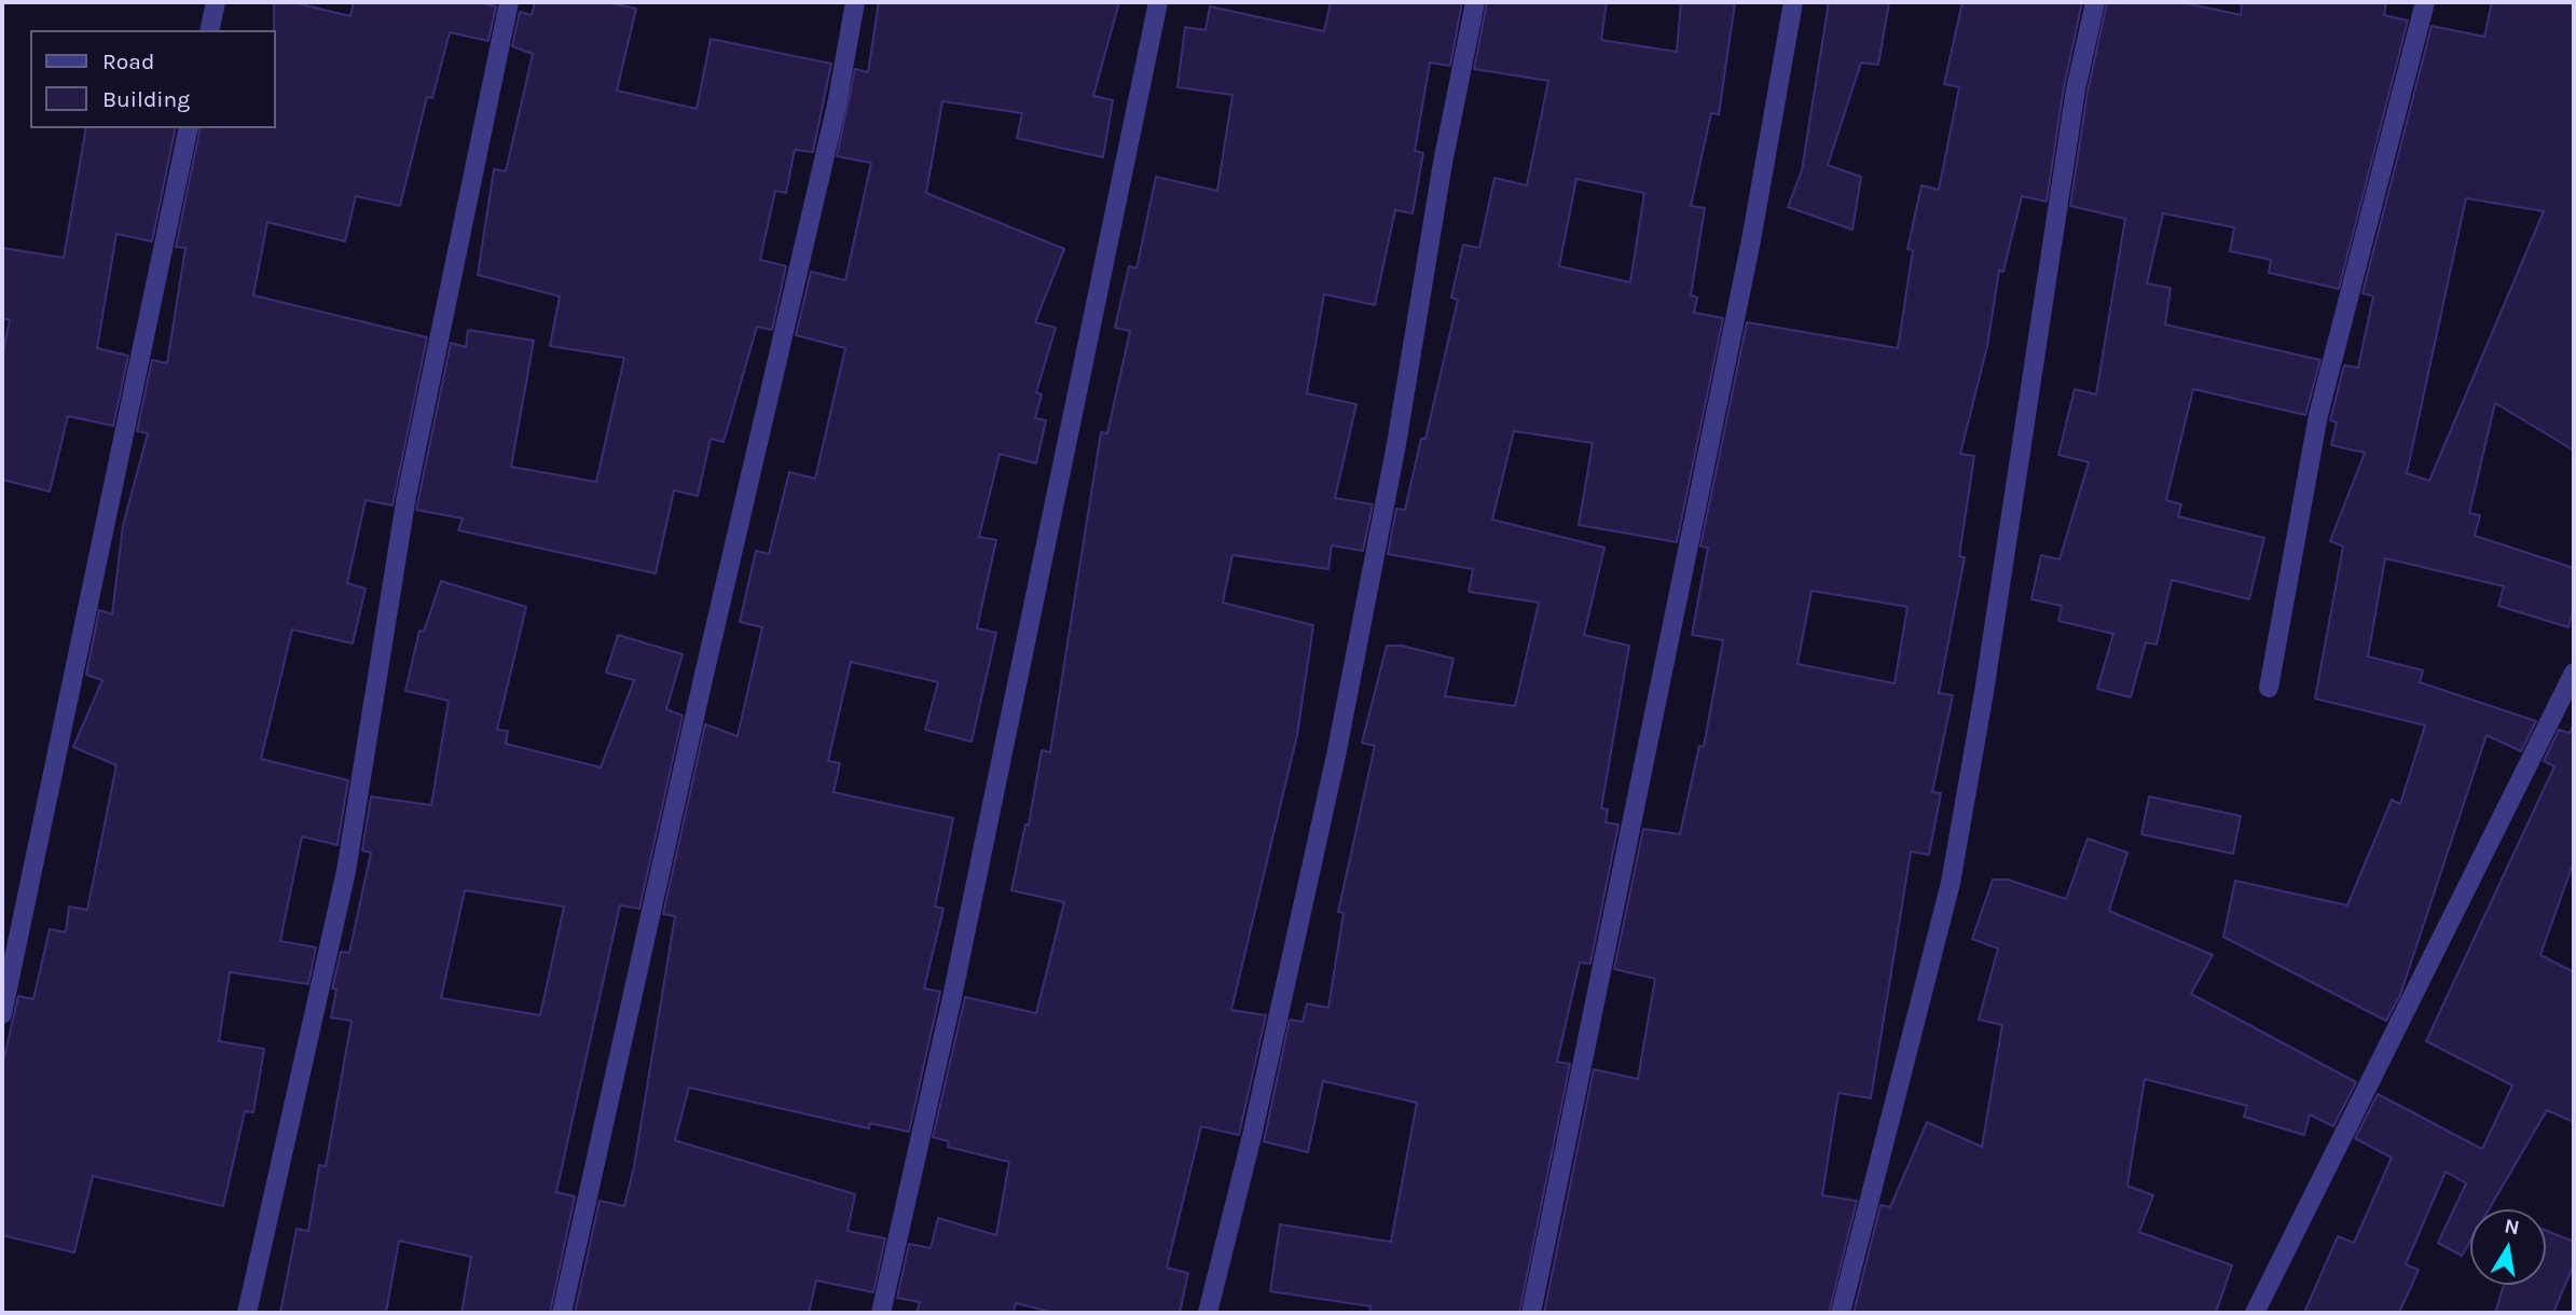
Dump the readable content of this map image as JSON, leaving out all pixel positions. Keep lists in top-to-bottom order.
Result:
{
  "legend": ["Road", "Building"],
  "north": "top"
}
